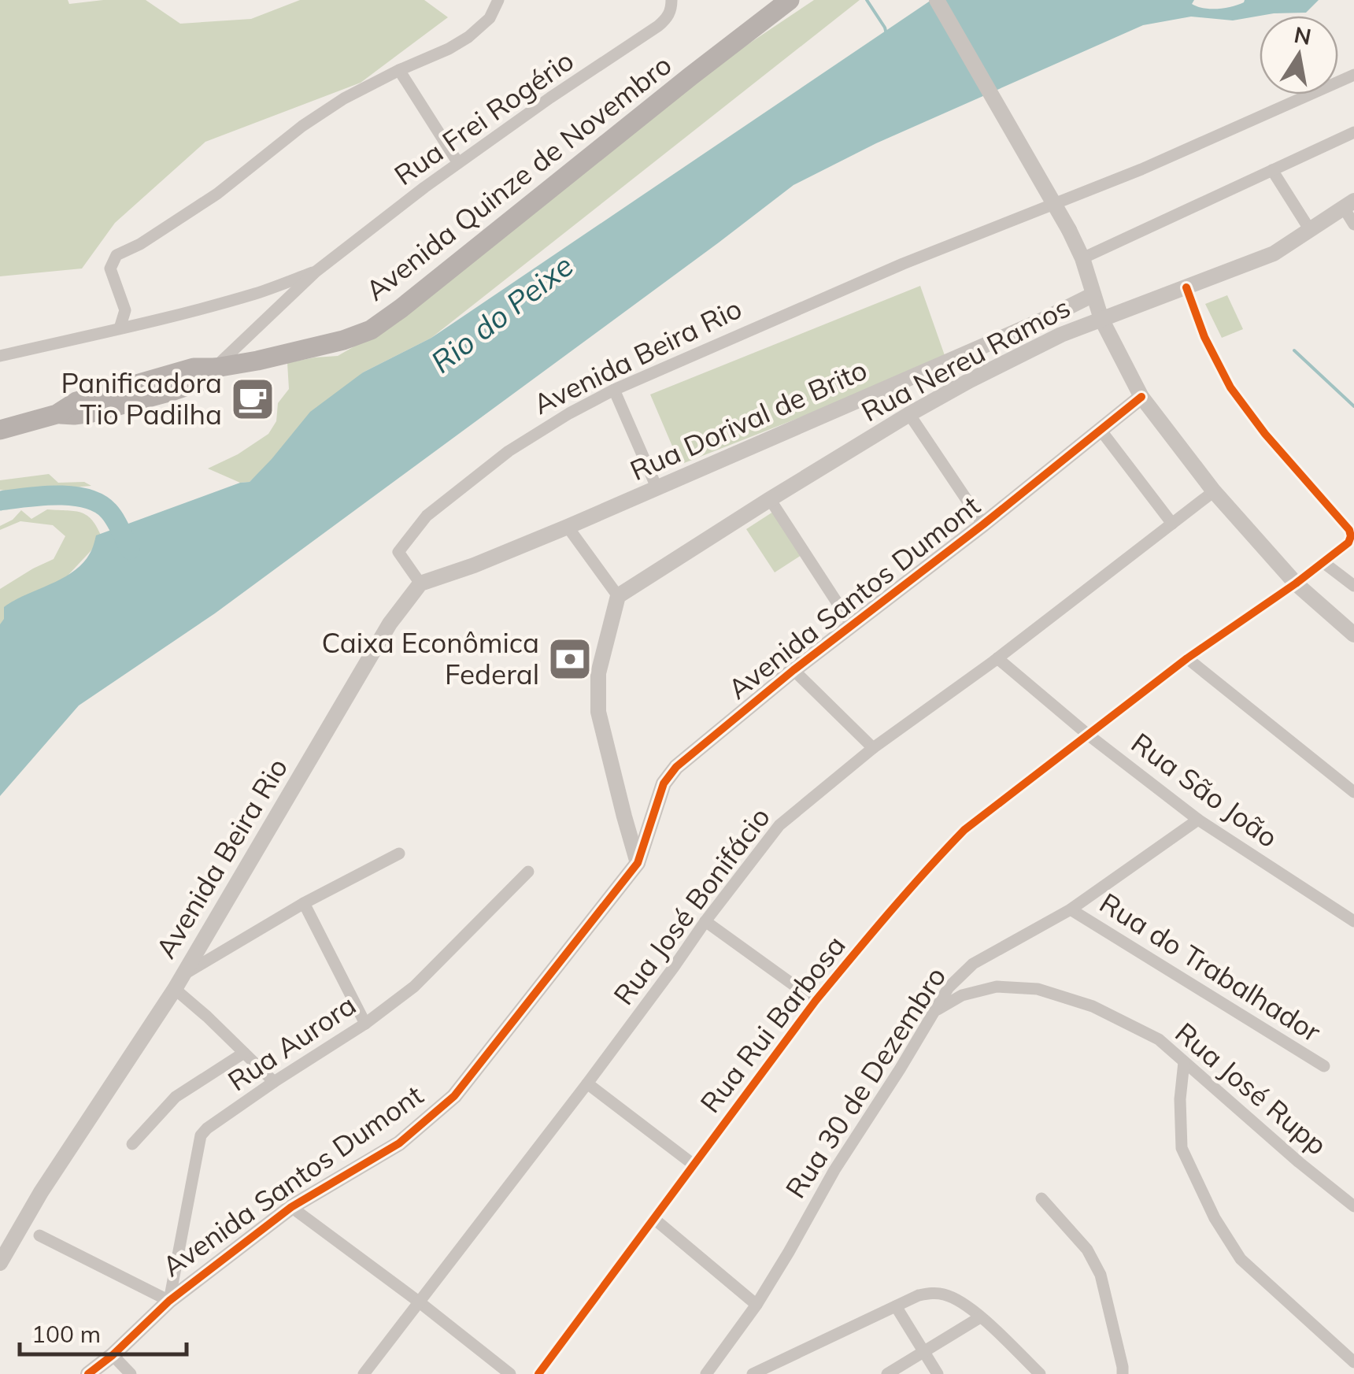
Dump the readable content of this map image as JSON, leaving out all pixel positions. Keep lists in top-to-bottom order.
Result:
{
  "streets": {
    "main road": ["Avenida Quinze de Novembro"],
    "street": [
      "Rua Frei Rogério",
      "Avenida Beira Rio",
      "Rua Nereu Ramos",
      "Rua Dorival de Brito",
      "Avenida Santos Dumont",
      "Rua São João",
      "Rua José Bonifácio",
      "Rua do Trabalhador",
      "Rua Rui Barbosa",
      "Rua Aurora",
      "Rua 30 de Dezembro",
      "Rua José Rupp"
    ]
  },
  "crossings": [
    ["Rua Frei Rogério", "Avenida Quinze de Novembro"],
    ["Avenida Beira Rio", "Rua Dorival de Brito"],
    ["Rua Nereu Ramos", "Rua Rui Barbosa"],
    ["Avenida Santos Dumont", "Rua Aurora"],
    ["Rua São João", "Rua José Bonifácio"],
    ["Rua São João", "Rua Rui Barbosa"],
    ["Rua São João", "Rua 30 de Dezembro"],
    ["Rua do Trabalhador", "Rua 30 de Dezembro"],
    ["Rua 30 de Dezembro", "Rua José Rupp"]
  ],
  "water": ["Rio do Peixe"],
  "places": {
    "cafe": ["Panificadora Tio Padilha"],
    "bank": ["Caixa Econômica Federal"]
  },
  "scale_bar": "100 m",
  "north": "top"
}
